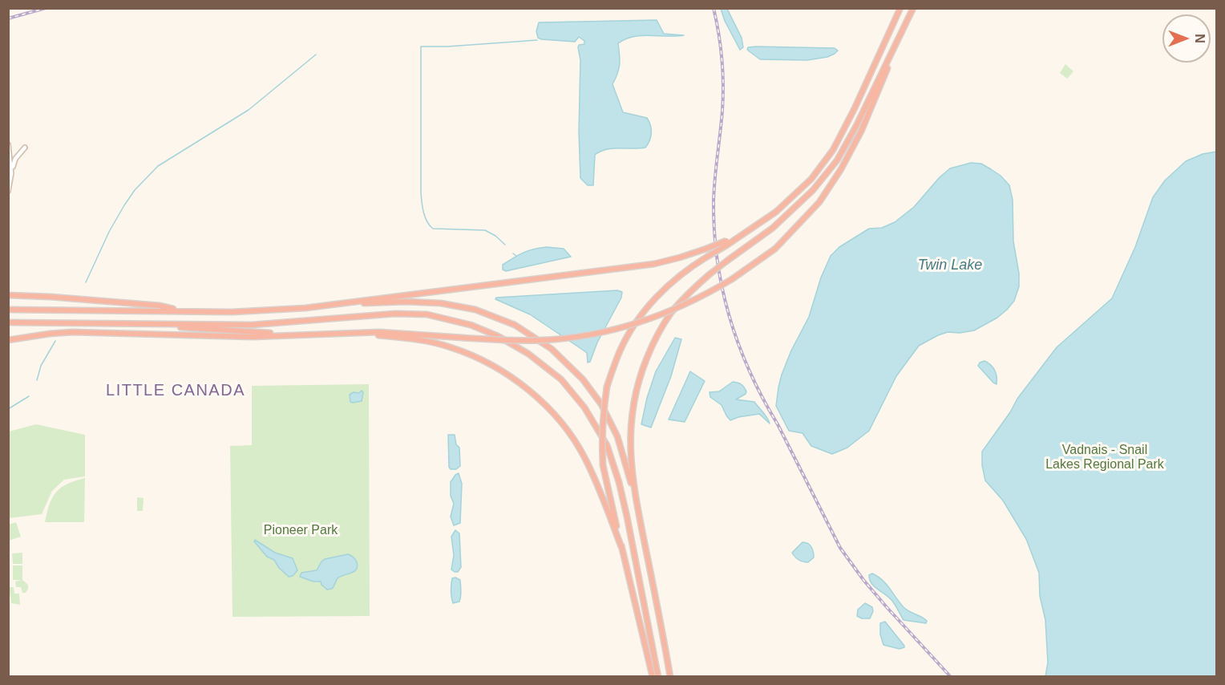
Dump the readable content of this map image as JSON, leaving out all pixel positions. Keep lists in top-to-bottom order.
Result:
{
  "districts": ["LITTLE CANADA"],
  "water": ["Twin Lake"],
  "parks": ["Vadnais - Snail Lakes Regional Park", "Pioneer Park"],
  "north": "right"
}
